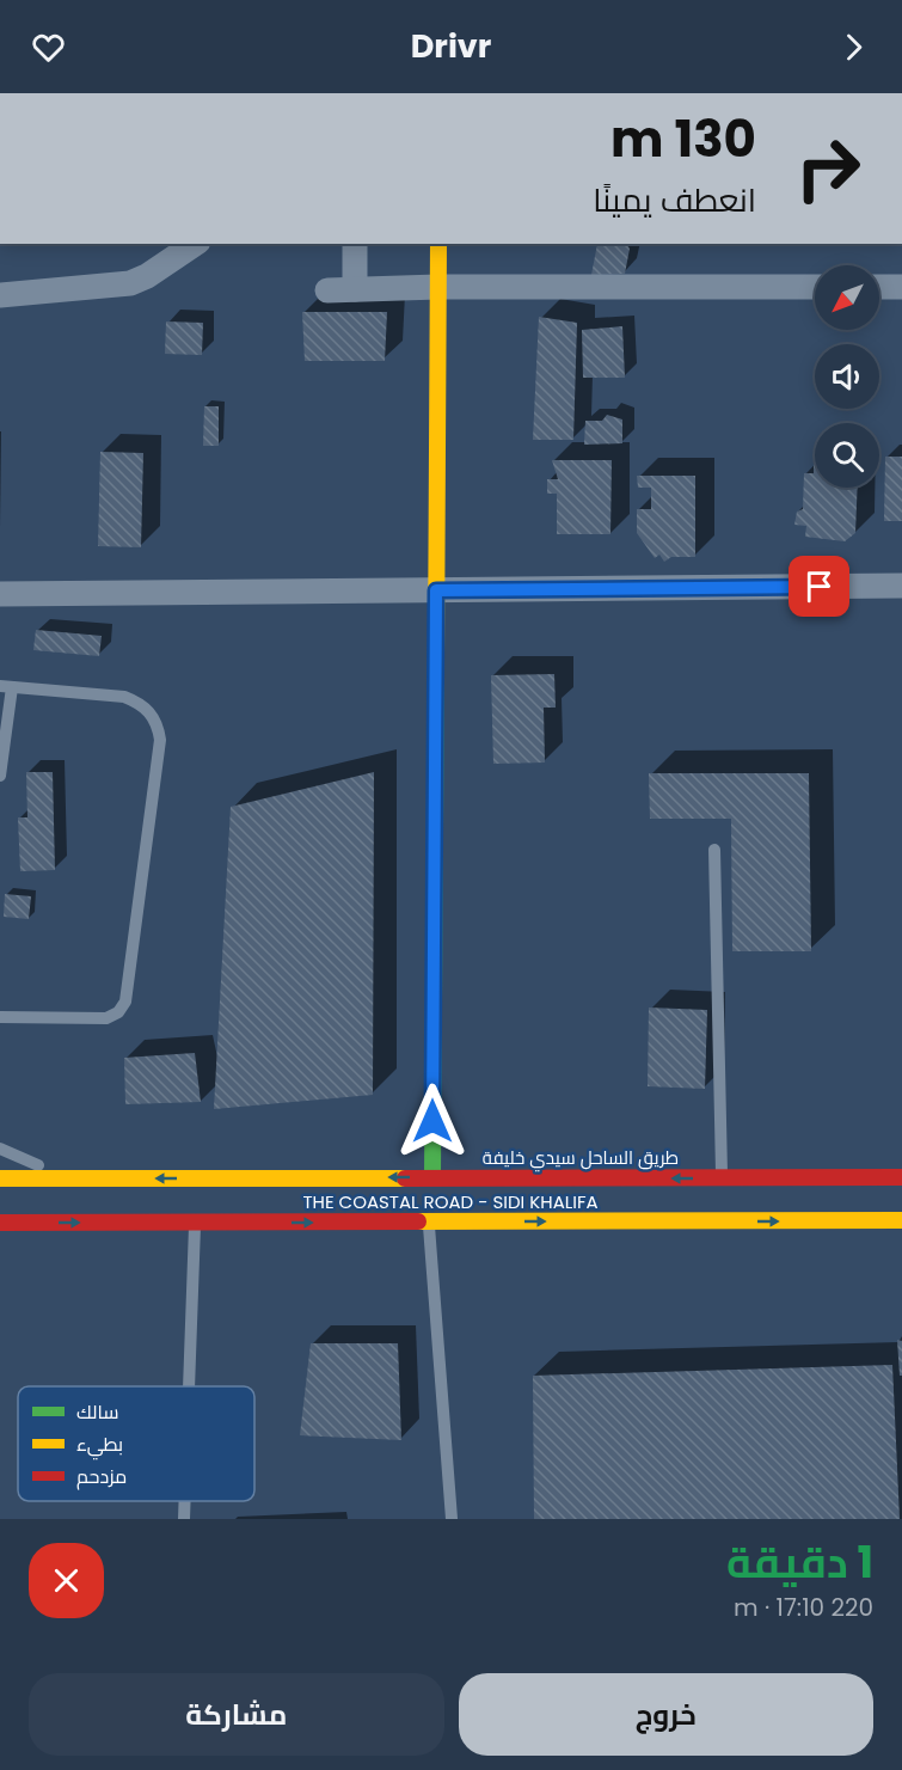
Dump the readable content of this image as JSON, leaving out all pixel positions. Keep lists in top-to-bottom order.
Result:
{
  "streets": {
    "main road": ["طريق الساحل سيدي خليفة", "THE COASTAL ROAD - SIDI KHALIFA"]
  },
  "one_way": ["طريق الساحل سيدي خليفة", "THE COASTAL ROAD - SIDI KHALIFA"],
  "legend": ["سالك", "بطيء", "مزدحم"],
  "north": "bottom left",
  "page": {
    "header": "Drivr",
    "turn": ["130 m", "انعطف يمينًا"],
    "heading": ["1 دقيقة", "220 m · 17:10"],
    "buttons": ["خروج", "مشاركة"]
  }
}
